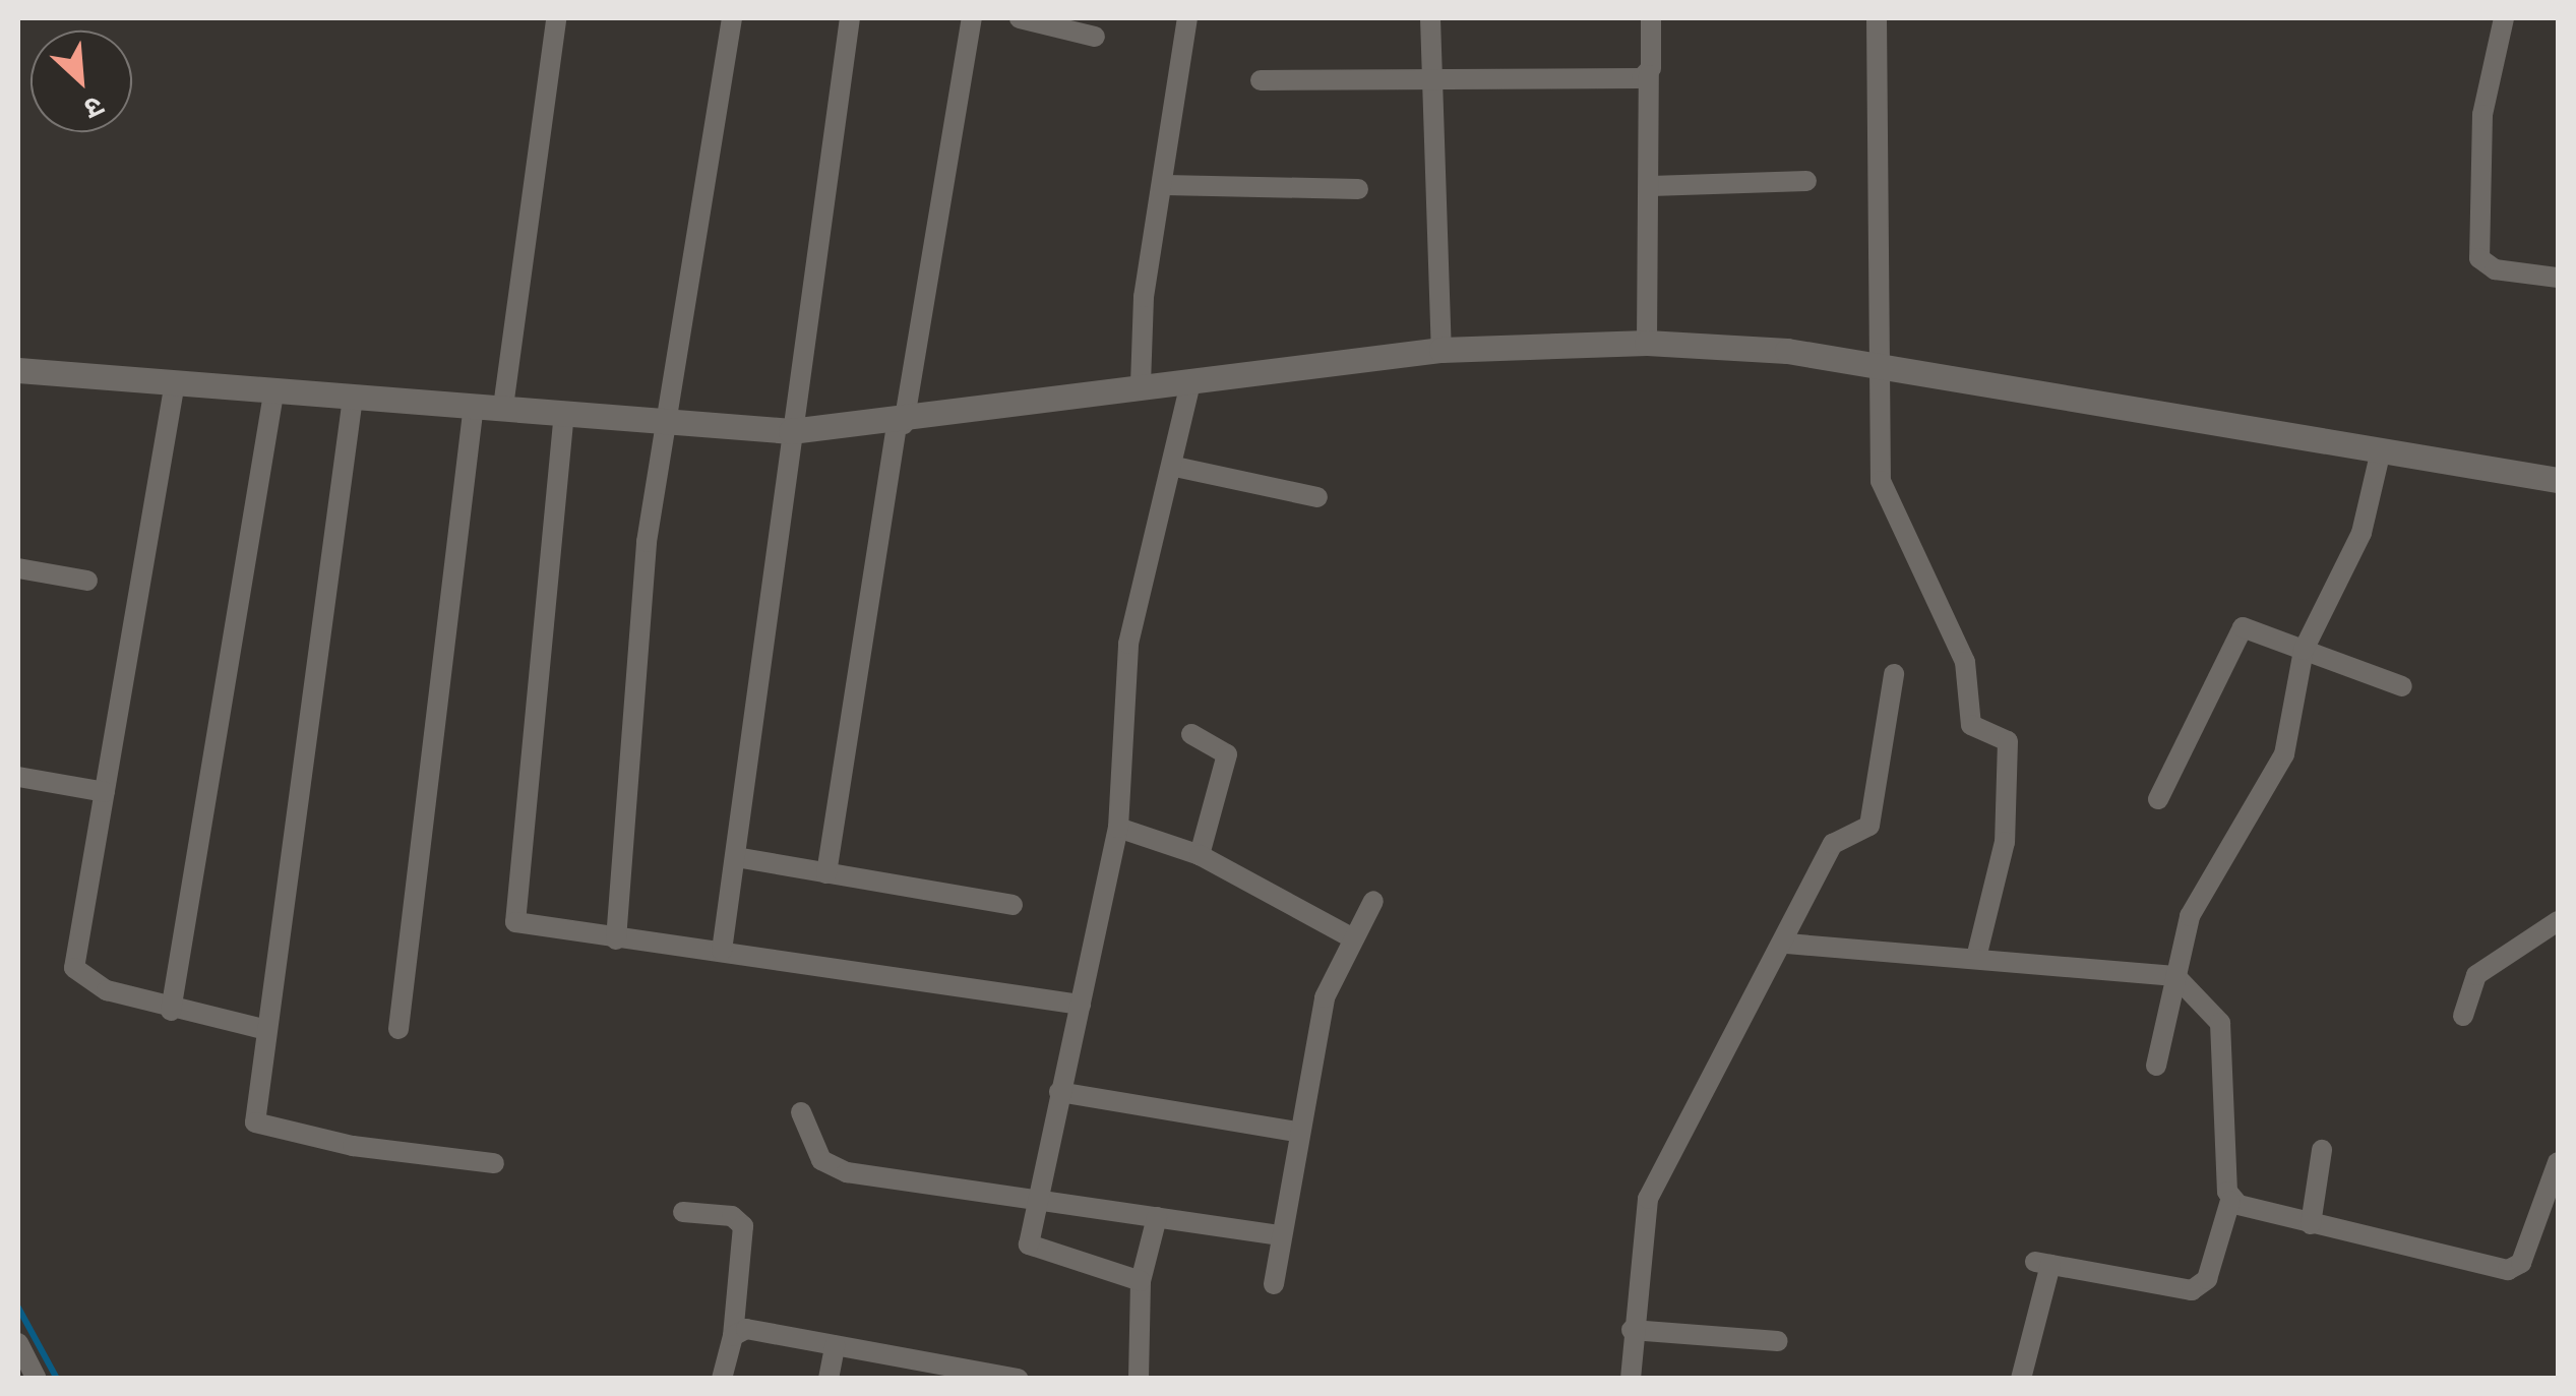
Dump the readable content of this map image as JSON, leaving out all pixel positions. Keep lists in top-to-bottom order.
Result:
{
  "north": "bottom right"
}
